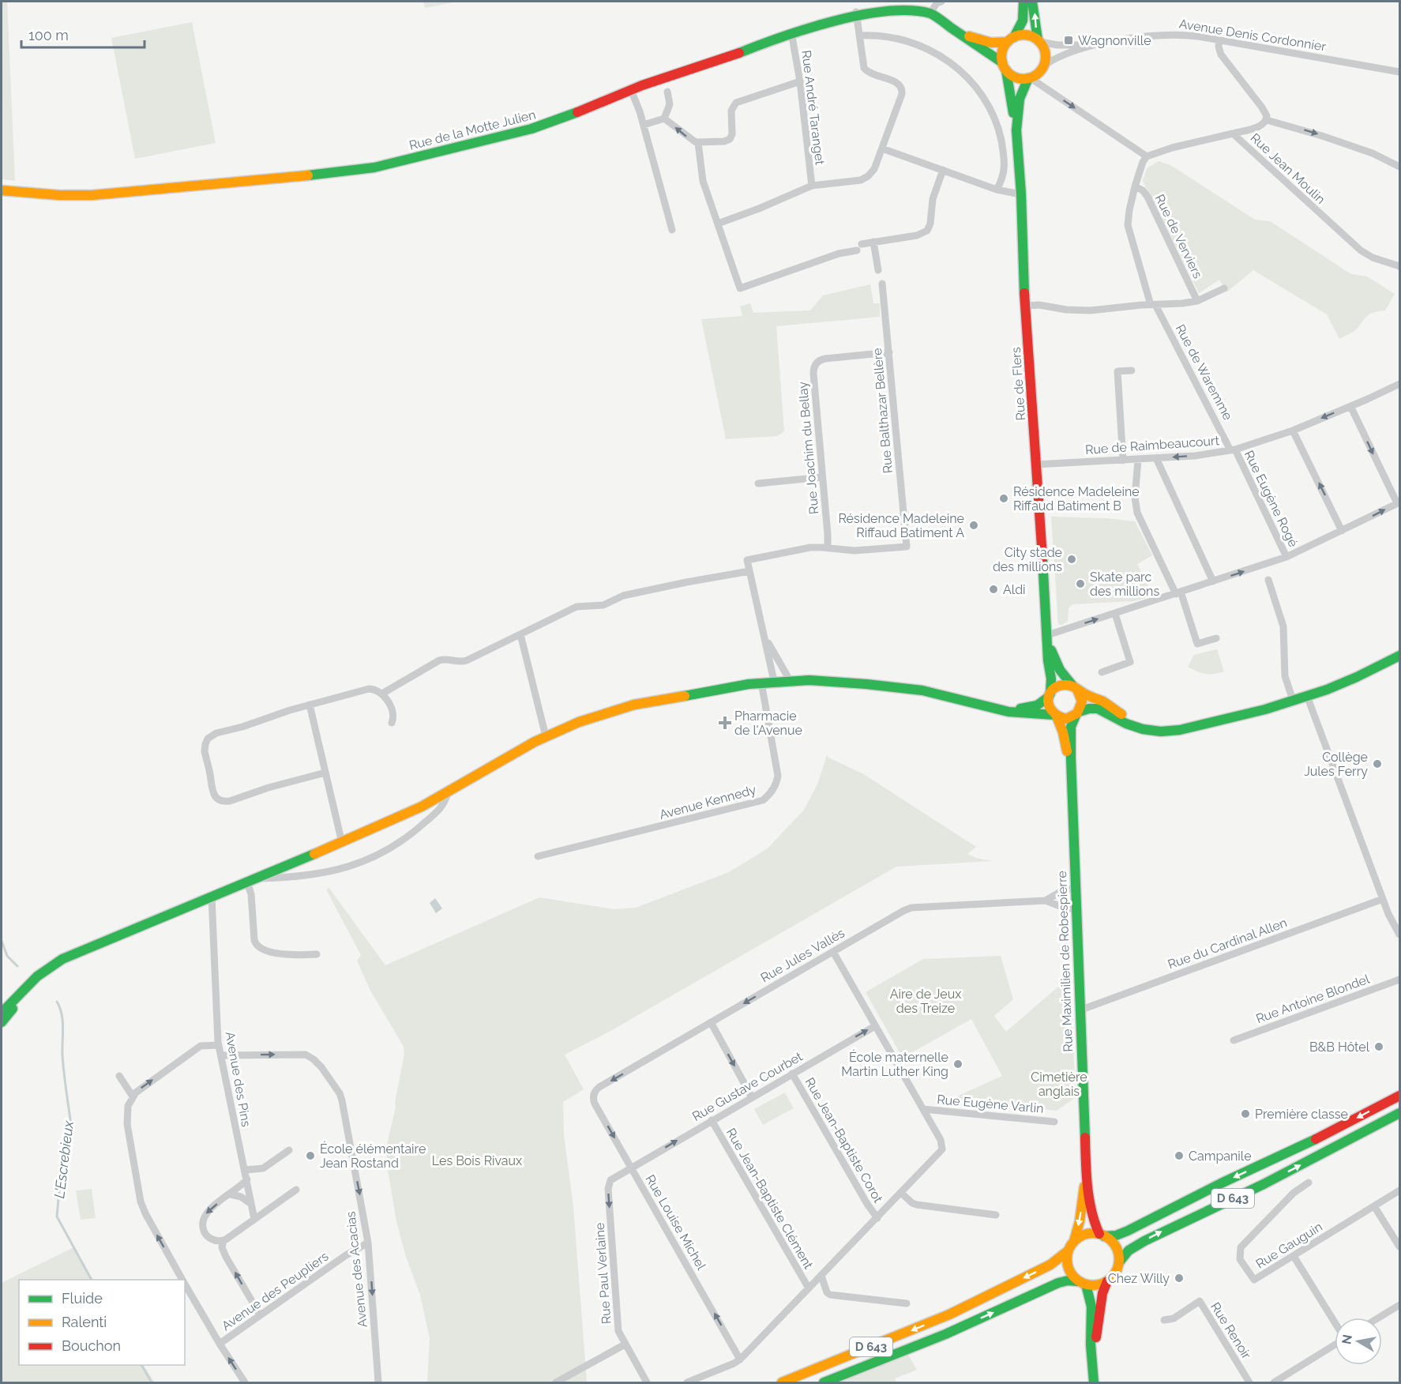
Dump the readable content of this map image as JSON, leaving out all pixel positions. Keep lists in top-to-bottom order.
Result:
{
  "streets": {
    "main road": [
      "Rue de la Motte Julien",
      "Rue de Flers",
      "Rue Maximilien de Robespierre",
      "D 643"
    ],
    "street": [
      "Avenue Denis Cordonnier",
      "Rue André Taranget",
      "Rue Jean Moulin",
      "Rue de Verviers",
      "Rue de Waremme",
      "Rue Balthazar Bellère",
      "Rue de Raimbeaucourt",
      "Rue Joachim du Bellay",
      "Rue Eugène Rogé",
      "Avenue Kennedy",
      "Rue du Cardinal Allen",
      "Rue Jules Vallès",
      "Rue Antoine Blondel",
      "Avenue des Pins",
      "Rue Gustave Courbet",
      "Rue Eugène Varlin",
      "Rue Jean-Baptiste Corot",
      "Rue Jean-Baptiste Clément",
      "Rue Louise Michel",
      "Rue Gauguin",
      "Avenue des Acacias",
      "Rue Paul Verlaine",
      "Avenue des Peupliers",
      "Rue Renoir"
    ]
  },
  "crossings": [
    ["Avenue Denis Cordonnier", "Rue de la Motte Julien"],
    ["Avenue Denis Cordonnier", "Rue de Flers"],
    ["Rue André Taranget", "Rue de la Motte Julien"],
    ["Rue de la Motte Julien", "Rue de Flers"],
    ["Rue Jean Moulin", "Rue de Waremme"],
    ["Rue de Verviers", "Rue de Waremme"],
    ["Rue de Waremme", "Rue de Raimbeaucourt"],
    ["Rue de Waremme", "Rue Eugène Rogé"],
    ["Rue de Flers", "Rue de Raimbeaucourt"],
    ["Rue de Flers", "Rue Maximilien de Robespierre"],
    ["Rue Balthazar Bellère", "Rue Joachim du Bellay"],
    ["Rue de Raimbeaucourt", "Rue Eugène Rogé"],
    ["Rue du Cardinal Allen", "Rue Maximilien de Robespierre"],
    ["Rue Jules Vallès", "Rue Maximilien de Robespierre"],
    ["Rue Jules Vallès", "Rue Eugène Varlin"],
    ["Rue Jules Vallès", "Rue Louise Michel"],
    ["Rue Maximilien de Robespierre", "D 643"],
    ["Avenue des Pins", "Avenue des Acacias"],
    ["Rue Gustave Courbet", "Rue Eugène Varlin"],
    ["Rue Gustave Courbet", "Rue Jean-Baptiste Corot"],
    ["Rue Gustave Courbet", "Rue Jean-Baptiste Clément"],
    ["Rue Gustave Courbet", "Rue Louise Michel"],
    ["Rue Gustave Courbet", "Rue Paul Verlaine"],
    ["Rue Eugène Varlin", "Rue Jean-Baptiste Corot"],
    ["Rue Eugène Varlin", "Rue Jean-Baptiste Clément"],
    ["Rue Eugène Varlin", "Rue Louise Michel"],
    ["Rue Louise Michel", "Rue Paul Verlaine"],
    ["Avenue des Acacias", "Avenue des Peupliers"]
  ],
  "one_way": [
    "Rue de Raimbeaucourt",
    "Rue Jules Vallès",
    "Rue Gustave Courbet",
    "Avenue des Acacias",
    "Rue Paul Verlaine"
  ],
  "water": ["L'Escrebieux"],
  "parks": ["Aire de Jeux des Treize", "Cimetière anglais", "Les Bois Rivaux"],
  "places": {
    "transit": ["Wagnonville"],
    "other": [
      "Résidence Madeleine Riffaud Batiment B",
      "Résidence Madeleine Riffaud Batiment A",
      "City stade des millions",
      "Skate parc des millions",
      "Aldi",
      "Collège Jules Ferry",
      "B&B Hôtel",
      "École maternelle Martin Luther King",
      "Première classe",
      "École élémentaire Jean Rostand",
      "Campanile",
      "Chez Willy"
    ],
    "health": ["Pharmacie de l'Avenue"]
  },
  "legend": ["Fluide", "Ralenti", "Bouchon"],
  "scale_bar": "100 m",
  "north": "left"
}
